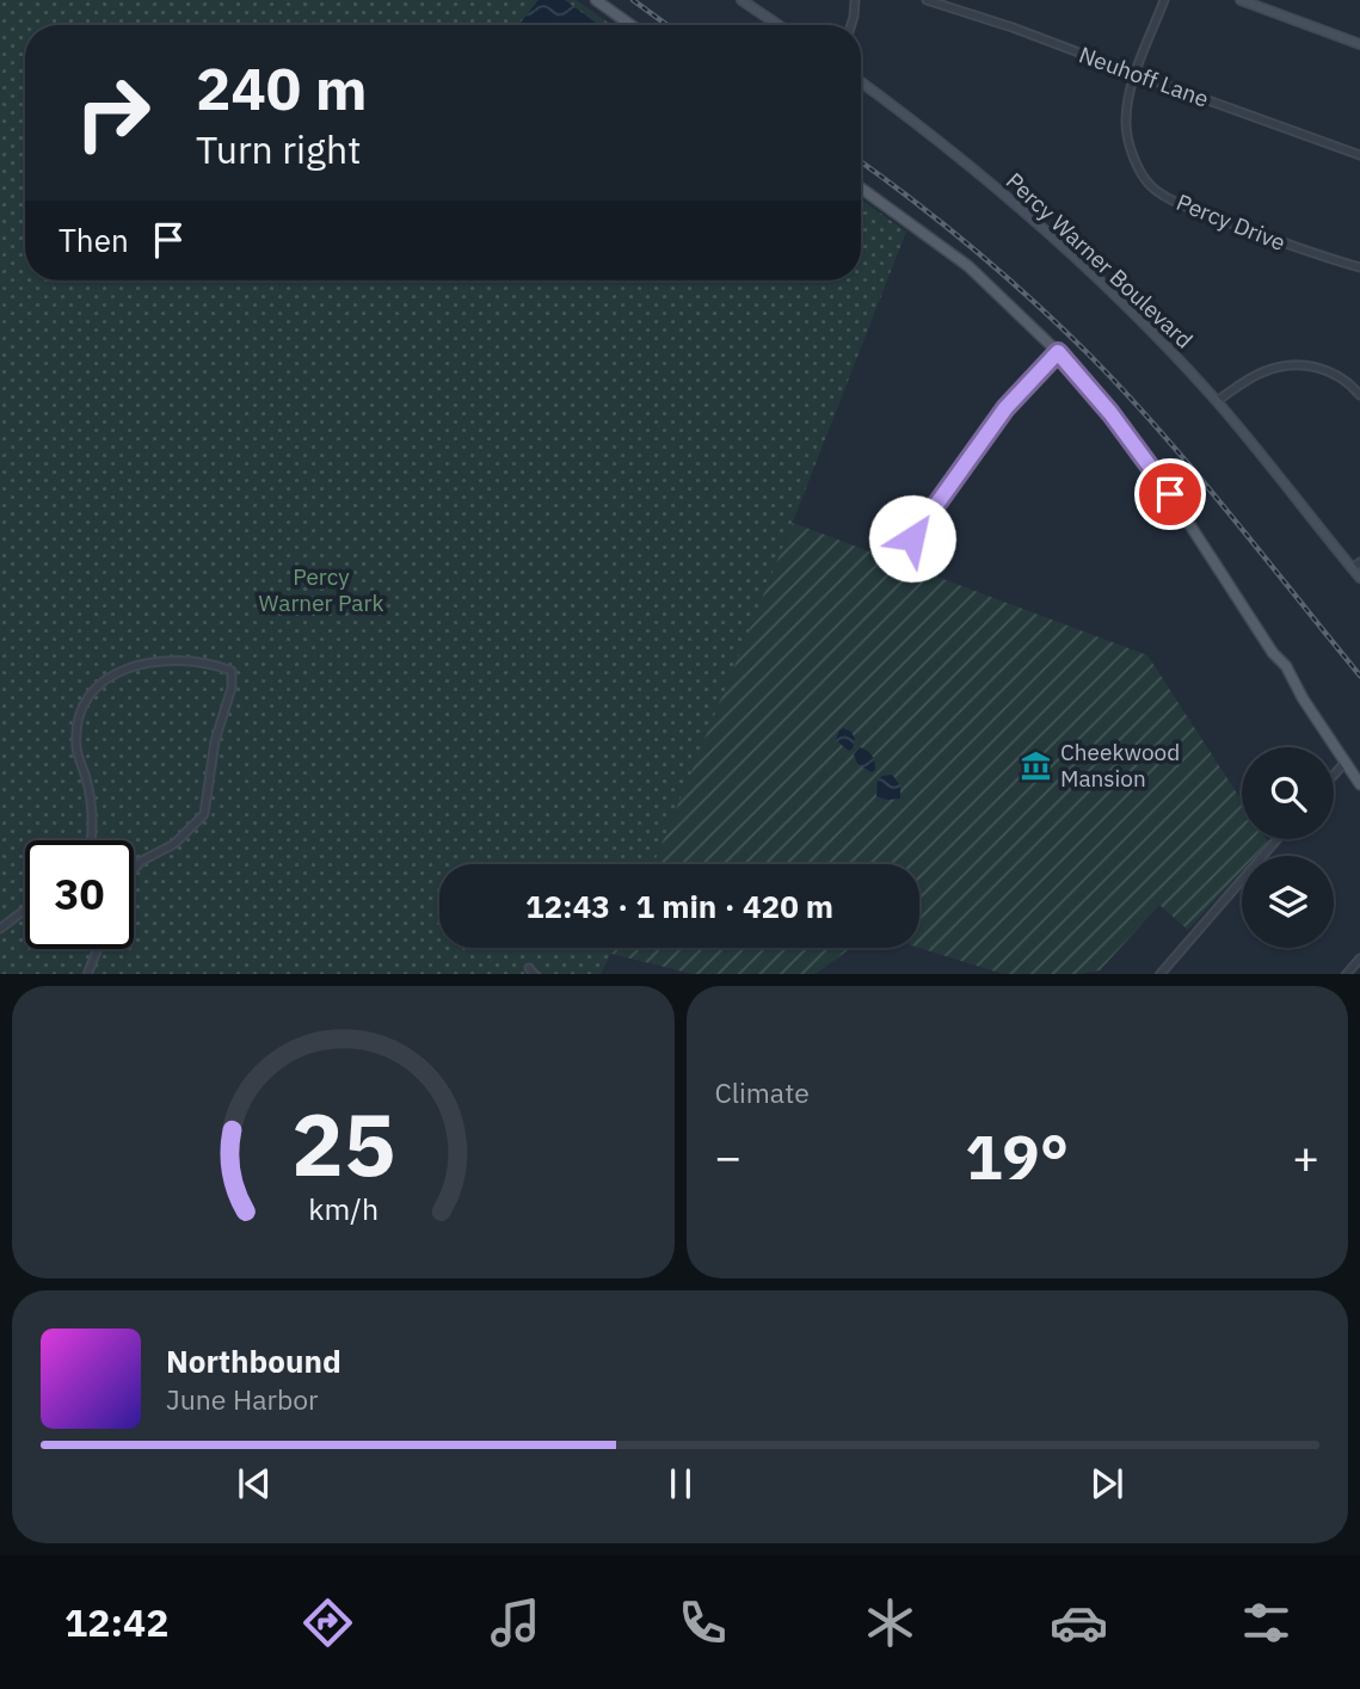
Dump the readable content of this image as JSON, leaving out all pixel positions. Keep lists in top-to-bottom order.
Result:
{
  "streets": {
    "street": ["Neuhoff Lane", "Percy Drive", "Percy Warner Boulevard"]
  },
  "crossings": [
    ["Neuhoff Lane", "Percy Drive"]
  ],
  "parks": ["Percy Warner Park"],
  "places": {
    "museum": ["Cheekwood Mansion"]
  },
  "page": {
    "turn": ["240 m", "Turn right"],
    "then": "Then",
    "limit": "30",
    "trip": "12:43 · 1 min · 420 m",
    "tile": "Climate",
    "heat": ["−", "19°", "+"],
    "song": ["Northbound", "June Harbor"],
    "tabs": "12:42",
    "gauge": ["25", "km/h"]
  }
}
